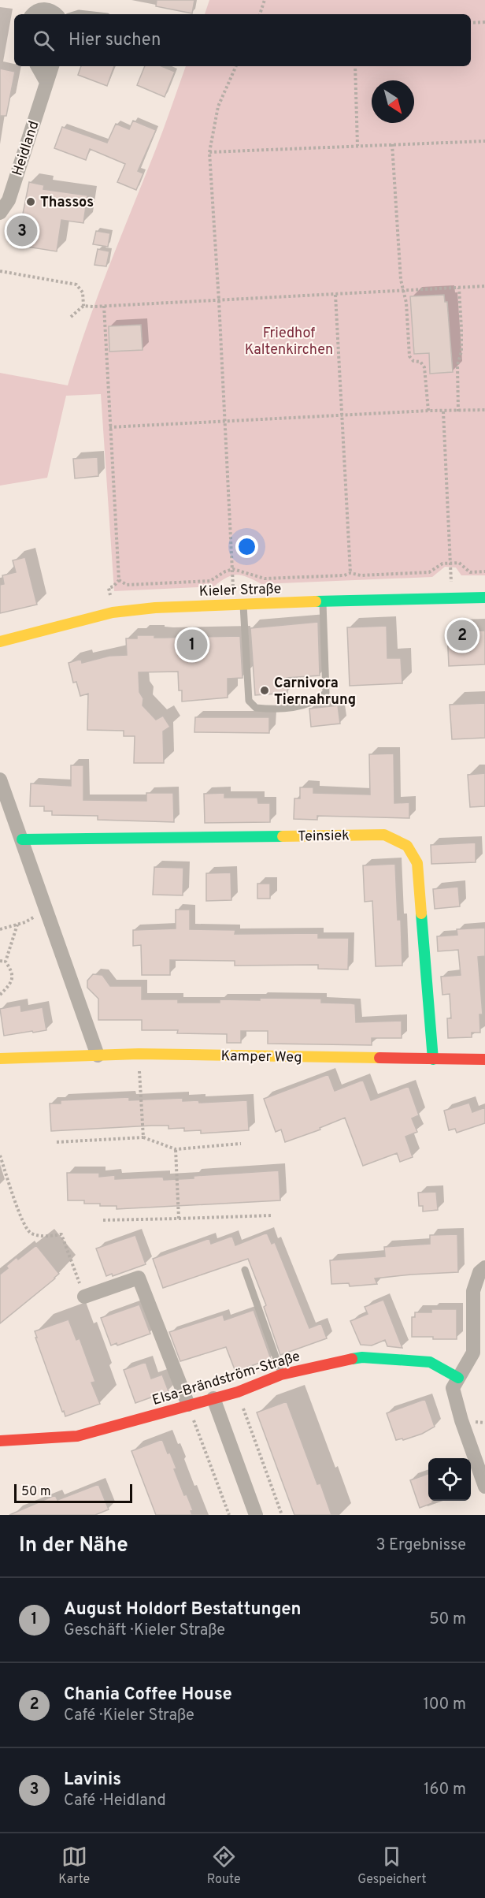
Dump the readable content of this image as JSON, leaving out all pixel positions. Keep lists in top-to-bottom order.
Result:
{
  "streets": {
    "street": [
      "Heidland",
      "Kieler Straße",
      "Teinsiek",
      "Kamper Weg",
      "Elsa-Brändström-Straße"
    ]
  },
  "crossings": [
    ["Teinsiek", "Kamper Weg"]
  ],
  "parks": ["Friedhof Kaltenkirchen"],
  "places": ["Thassos", "Carnivora Tiernahrung"],
  "scale_bar": "50 m",
  "north": "bottom right",
  "page": {
    "search": "Hier suchen",
    "pins": ["3", "2", "1"],
    "scale": "50 m",
    "heading": ["In der Nähe", "3 Ergebnisse"],
    "list": [
      {
        "mark": "1",
        "name": "August Holdorf Bestattungen",
        "note": "Geschäft · Kieler Straße",
        "value": "50 m"
      },
      {
        "mark": "2",
        "name": "Chania Coffee House",
        "note": "Café · Kieler Straße",
        "value": "100 m"
      },
      {
        "mark": "3",
        "name": "Lavinis",
        "note": "Café · Heidland",
        "value": "160 m"
      }
    ],
    "nav": ["Karte", "Route", "Gespeichert"]
  }
}
